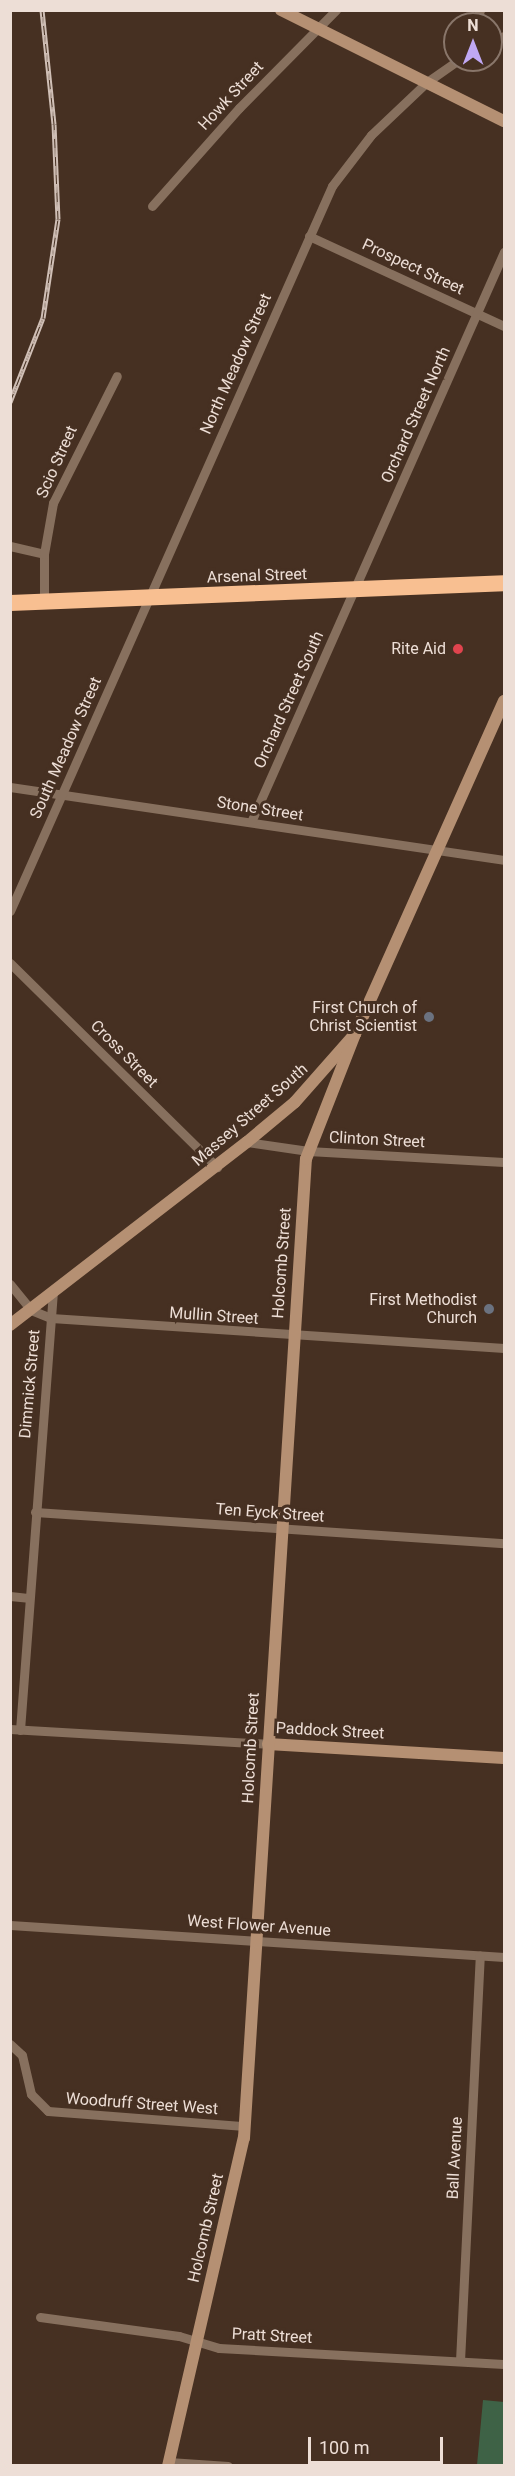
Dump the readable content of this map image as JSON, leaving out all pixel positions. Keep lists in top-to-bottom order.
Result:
{
  "streets": {
    "highway": ["Arsenal Street"],
    "main road": ["Massey Street South", "Holcomb Street", "Paddock Street"],
    "street": [
      "Howk Street",
      "Prospect Street",
      "North Meadow Street",
      "Orchard Street North",
      "Scio Street",
      "Orchard Street South",
      "South Meadow Street",
      "Stone Street",
      "Cross Street",
      "Clinton Street",
      "Mullin Street",
      "Dimmick Street",
      "Ten Eyck Street",
      "West Flower Avenue",
      "Woodruff Street West",
      "Ball Avenue",
      "Pratt Street"
    ]
  },
  "crossings": [
    ["Prospect Street", "North Meadow Street"],
    ["Prospect Street", "Orchard Street North"],
    ["North Meadow Street", "Arsenal Street"],
    ["North Meadow Street", "South Meadow Street"],
    ["Orchard Street North", "Arsenal Street"],
    ["Orchard Street North", "Orchard Street South"],
    ["Scio Street", "Arsenal Street"],
    ["Arsenal Street", "Orchard Street South"],
    ["Arsenal Street", "South Meadow Street"],
    ["Orchard Street South", "Stone Street"],
    ["South Meadow Street", "Stone Street"],
    ["Stone Street", "Massey Street South"],
    ["Cross Street", "Massey Street South"],
    ["Massey Street South", "Clinton Street"],
    ["Massey Street South", "Holcomb Street"],
    ["Massey Street South", "Mullin Street"],
    ["Massey Street South", "Dimmick Street"],
    ["Clinton Street", "Holcomb Street"],
    ["Holcomb Street", "Mullin Street"],
    ["Holcomb Street", "Ten Eyck Street"],
    ["Holcomb Street", "Paddock Street"],
    ["Holcomb Street", "West Flower Avenue"],
    ["Holcomb Street", "Woodruff Street West"],
    ["Holcomb Street", "Pratt Street"],
    ["Mullin Street", "Dimmick Street"],
    ["Dimmick Street", "Ten Eyck Street"],
    ["Dimmick Street", "Paddock Street"],
    ["West Flower Avenue", "Ball Avenue"],
    ["Ball Avenue", "Pratt Street"]
  ],
  "places": ["Rite Aid", "First Church of Christ Scientist", "First Methodist Church"],
  "scale_bar": "100 m",
  "north": "top"
}
